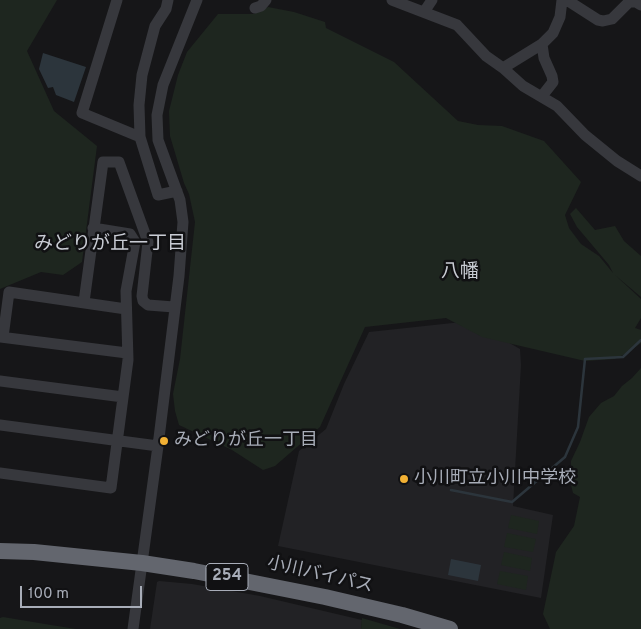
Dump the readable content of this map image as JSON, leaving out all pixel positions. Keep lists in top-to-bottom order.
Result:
{
  "streets": {
    "highway": ["小川バイパス", "254"]
  },
  "districts": ["みどりが丘一丁目", "八幡"],
  "places": ["みどりが丘一丁目", "小川町立小川中学校"],
  "scale_bar": "100 m"
}
